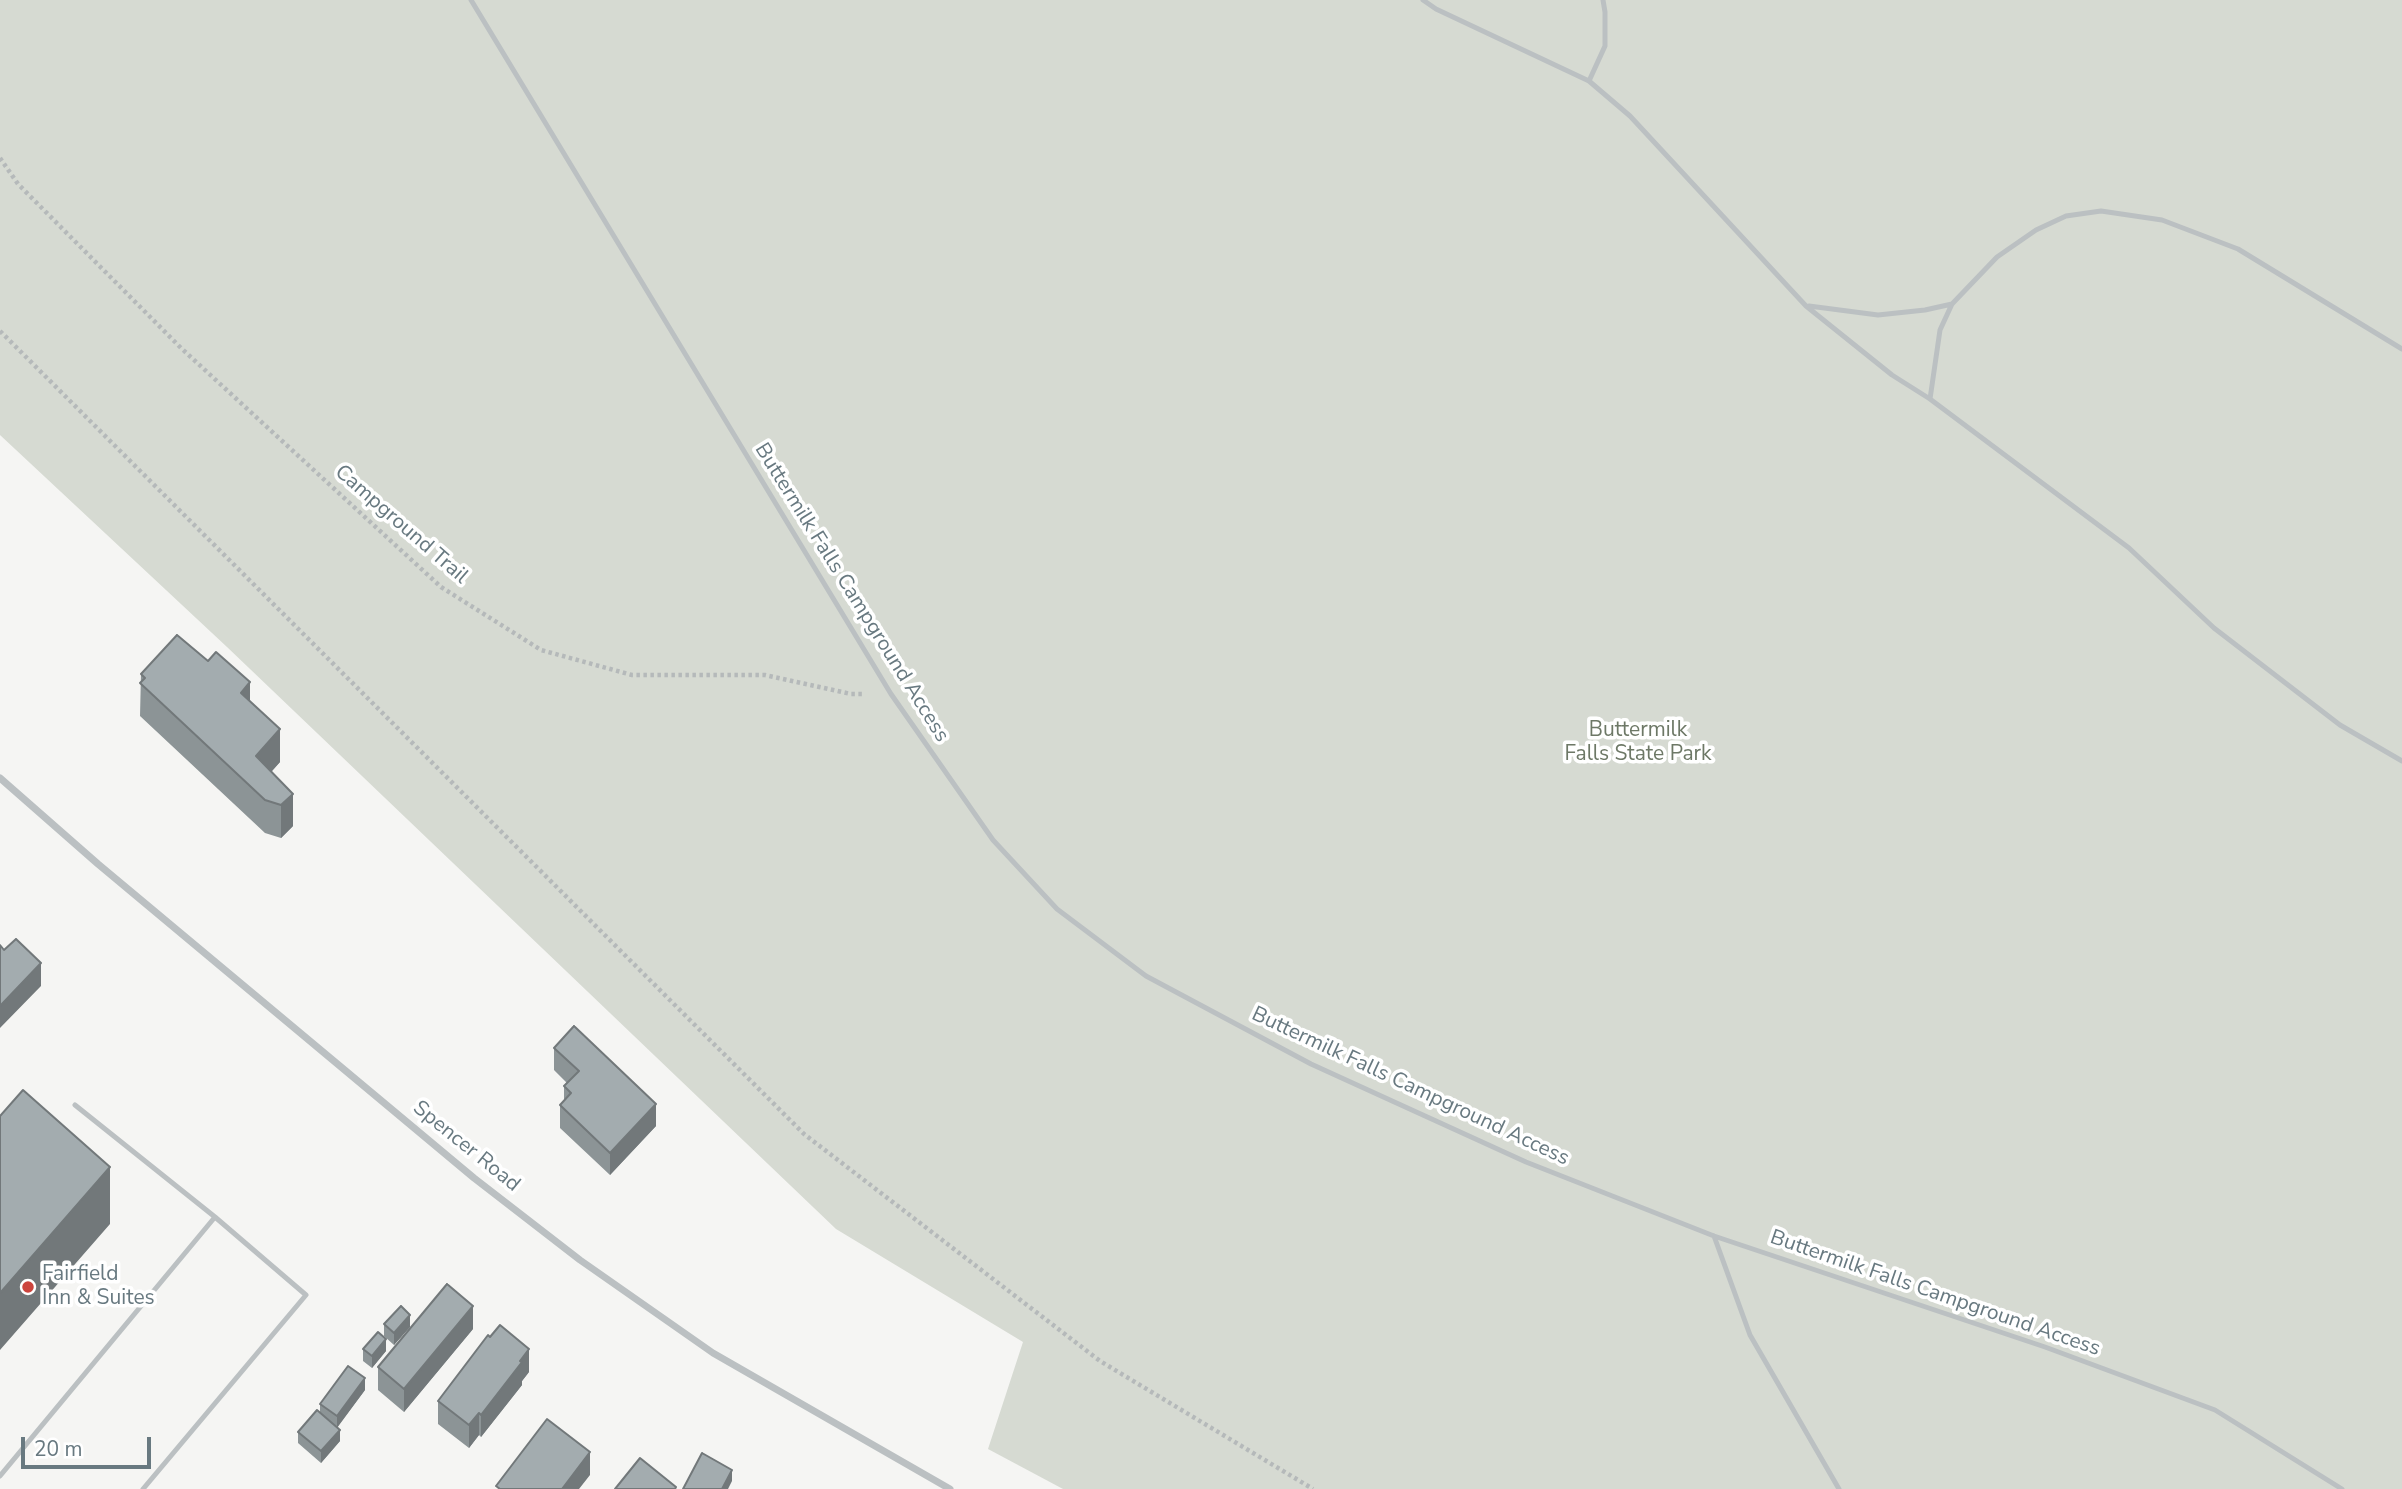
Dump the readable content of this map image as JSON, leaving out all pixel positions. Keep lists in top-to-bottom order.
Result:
{
  "streets": {
    "street": ["Spencer Road"],
    "lane": ["Buttermilk Falls Campground Access"],
    "path": ["Campground Trail"]
  },
  "crossings": [
    ["Campground Trail", "Buttermilk Falls Campground Access"]
  ],
  "parks": ["Buttermilk Falls State Park"],
  "places": ["Fairfield Inn & Suites"],
  "scale_bar": "20 m"
}
